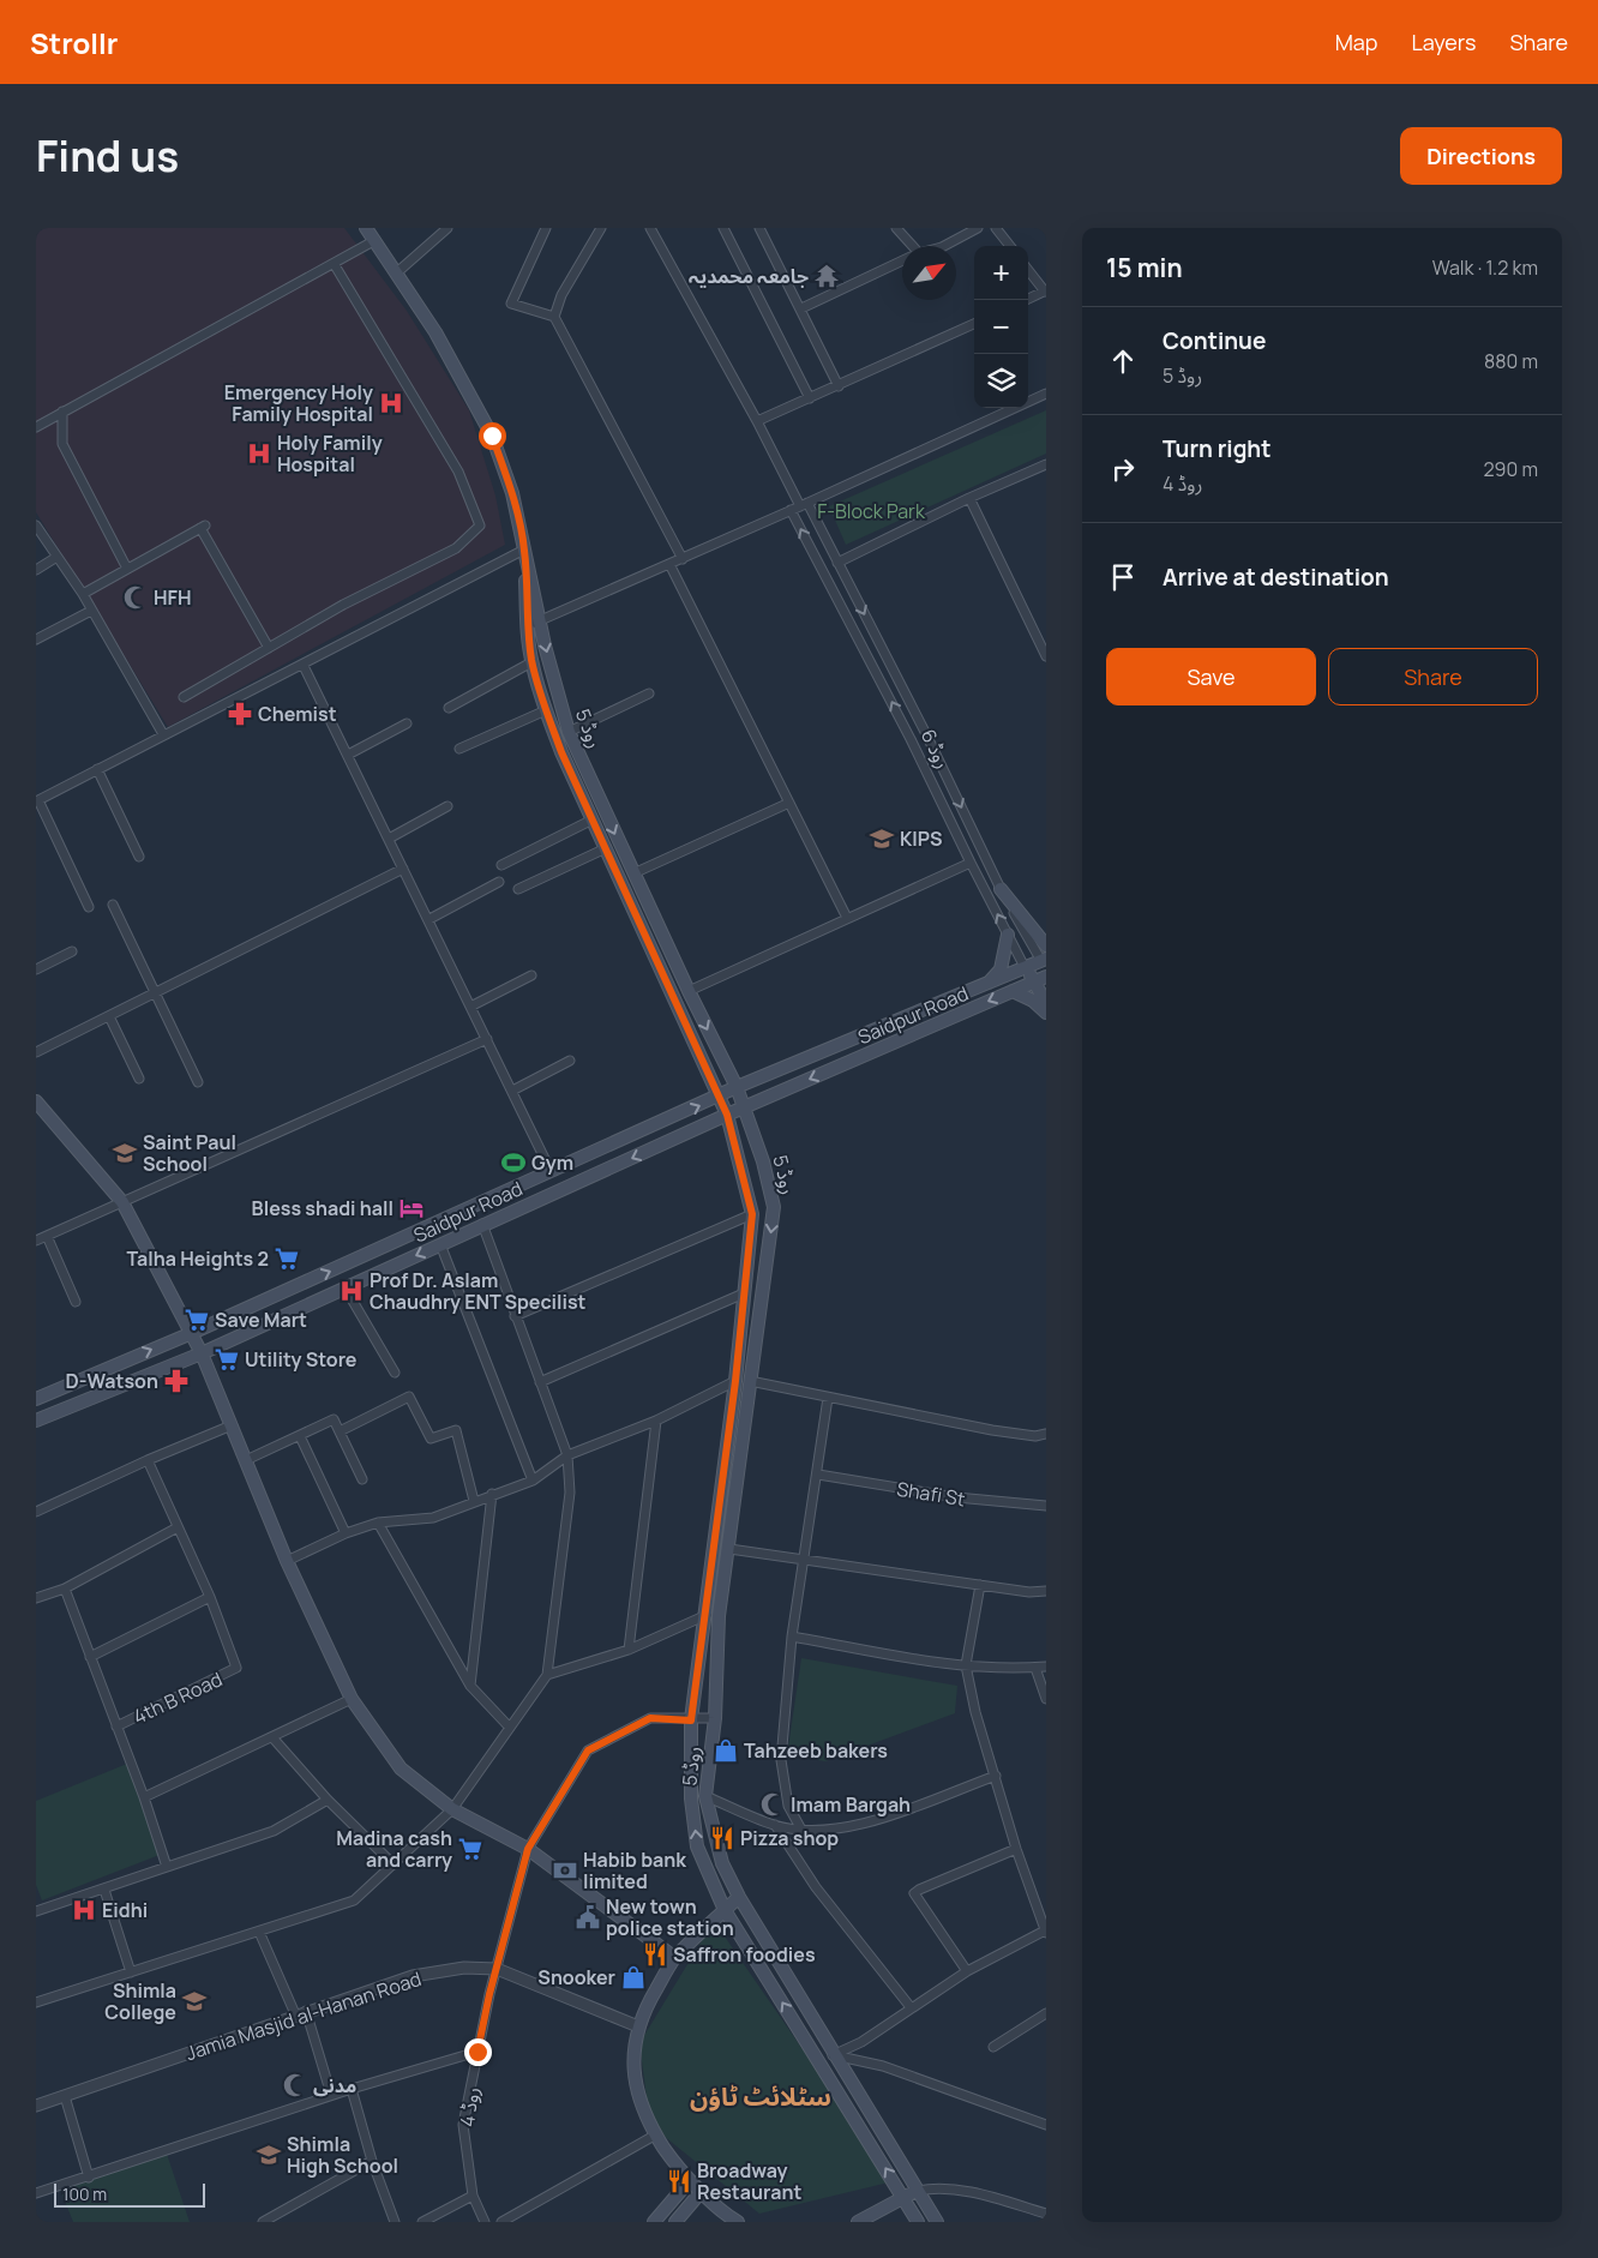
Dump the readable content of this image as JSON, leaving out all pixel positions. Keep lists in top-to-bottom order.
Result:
{
  "streets": {
    "main road": ["روڈ 5", "روڈ 6", "Saidpur Road"],
    "street": [
      "Shafi St",
      "4th B Road",
      "Jamia Masjid al-Hanan Road",
      "روڈ 4"
    ]
  },
  "crossings": [
    ["روڈ 5", "Saidpur Road"],
    ["روڈ 5", "روڈ 4"],
    ["روڈ 6", "Saidpur Road"],
    ["Jamia Masjid al-Hanan Road", "روڈ 4"]
  ],
  "districts": ["سٹلائٹ ٹاؤن"],
  "parks": ["F-Block Park"],
  "places": {
    "temple": ["جامعہ محمدیہ"],
    "hospital": [
      "Emergency Holy Family Hospital",
      "Holy Family Hospital",
      "Prof Dr. Aslam Chaudhry ENT Specilist",
      "Eidhi"
    ],
    "mosque": ["HFH", "Imam Bargah", "مدنی"],
    "pharmacy": ["Chemist", "D-Watson"],
    "school or university": [
      "KIPS",
      "Saint Paul School",
      "Shimla College",
      "Shimla High School"
    ],
    "sports": ["Gym"],
    "hotel": ["Bless shadi hall"],
    "supermarket": [
      "Talha Heights 2",
      "Save Mart",
      "Utility Store",
      "Madina cash and carry"
    ],
    "shop": ["Tahzeeb bakers", "Snooker"],
    "restaurant": ["Pizza shop", "Saffron foodies", "Broadway Restaurant"],
    "bank": ["Habib bank limited"],
    "public building": ["New town police station"]
  },
  "scale_bar": "100 m",
  "north": "top right",
  "page": {
    "header": "Strollr",
    "nav": ["Map", "Layers", "Share"],
    "title": "Find us",
    "buttons": [
      "Directions",
      ["Save", "Share"]
    ],
    "heading": ["15 min", "Walk · 1.2 km"],
    "map_buttons": ["+", "−"],
    "list": [
      ["Continue", "روڈ 5", "880 m"],
      ["Turn right", "روڈ 4", "290 m"],
      "Arrive at destination"
    ],
    "scale": "100 m"
  }
}
